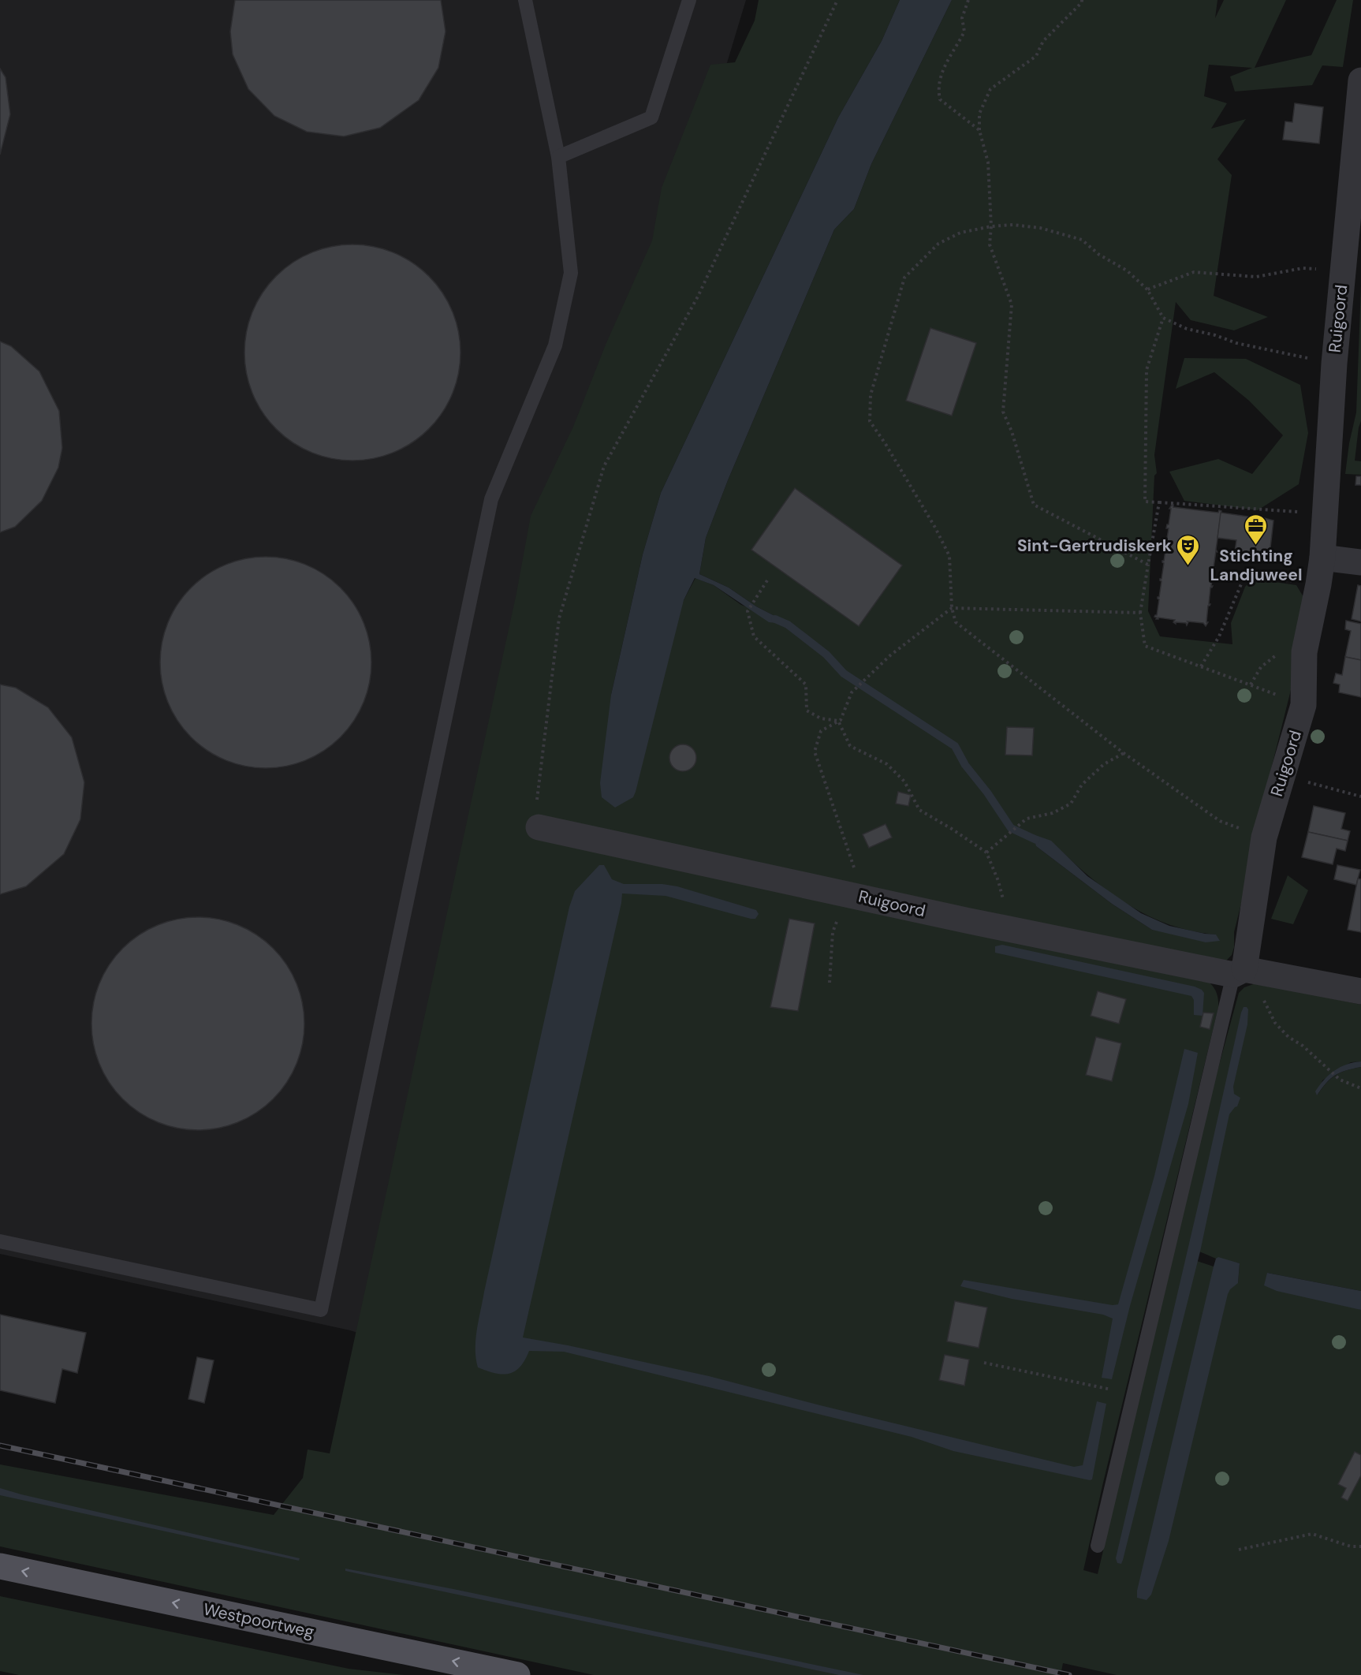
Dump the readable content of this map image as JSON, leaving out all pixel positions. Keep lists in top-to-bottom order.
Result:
{
  "streets": {
    "main road": ["Westpoortweg"],
    "street": ["Ruigoord"]
  },
  "one_way": ["Westpoortweg"],
  "places": {
    "office": ["Stichting Landjuweel"],
    "theatre": ["Sint-Gertrudiskerk"]
  }
}
